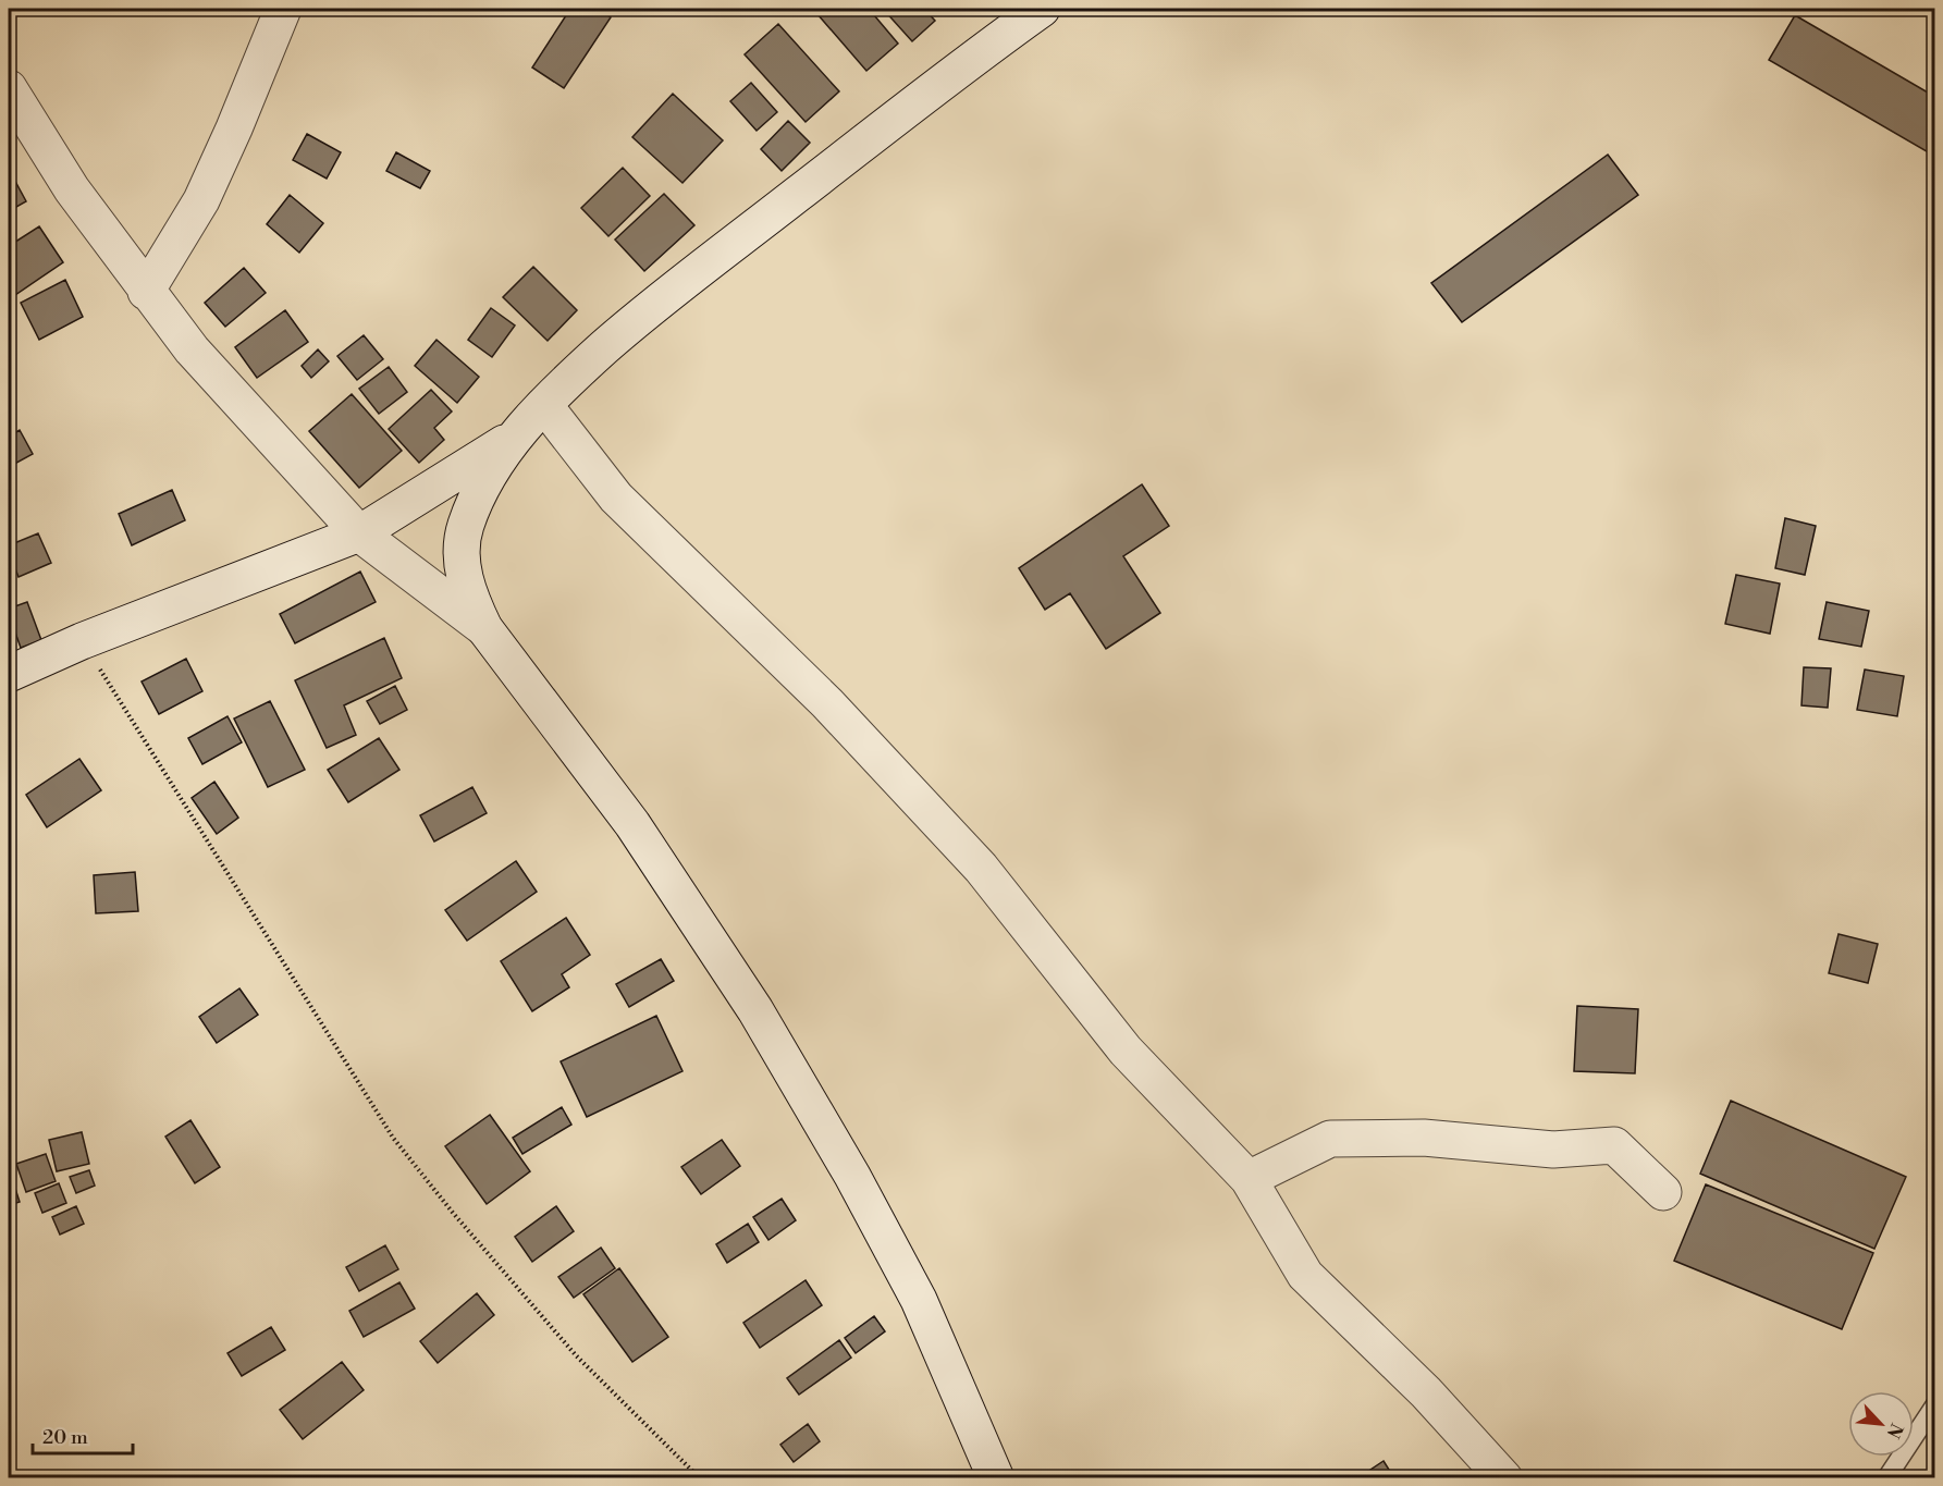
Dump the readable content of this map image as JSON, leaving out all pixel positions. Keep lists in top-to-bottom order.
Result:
{
  "scale_bar": "20 m",
  "north": "bottom right"
}
